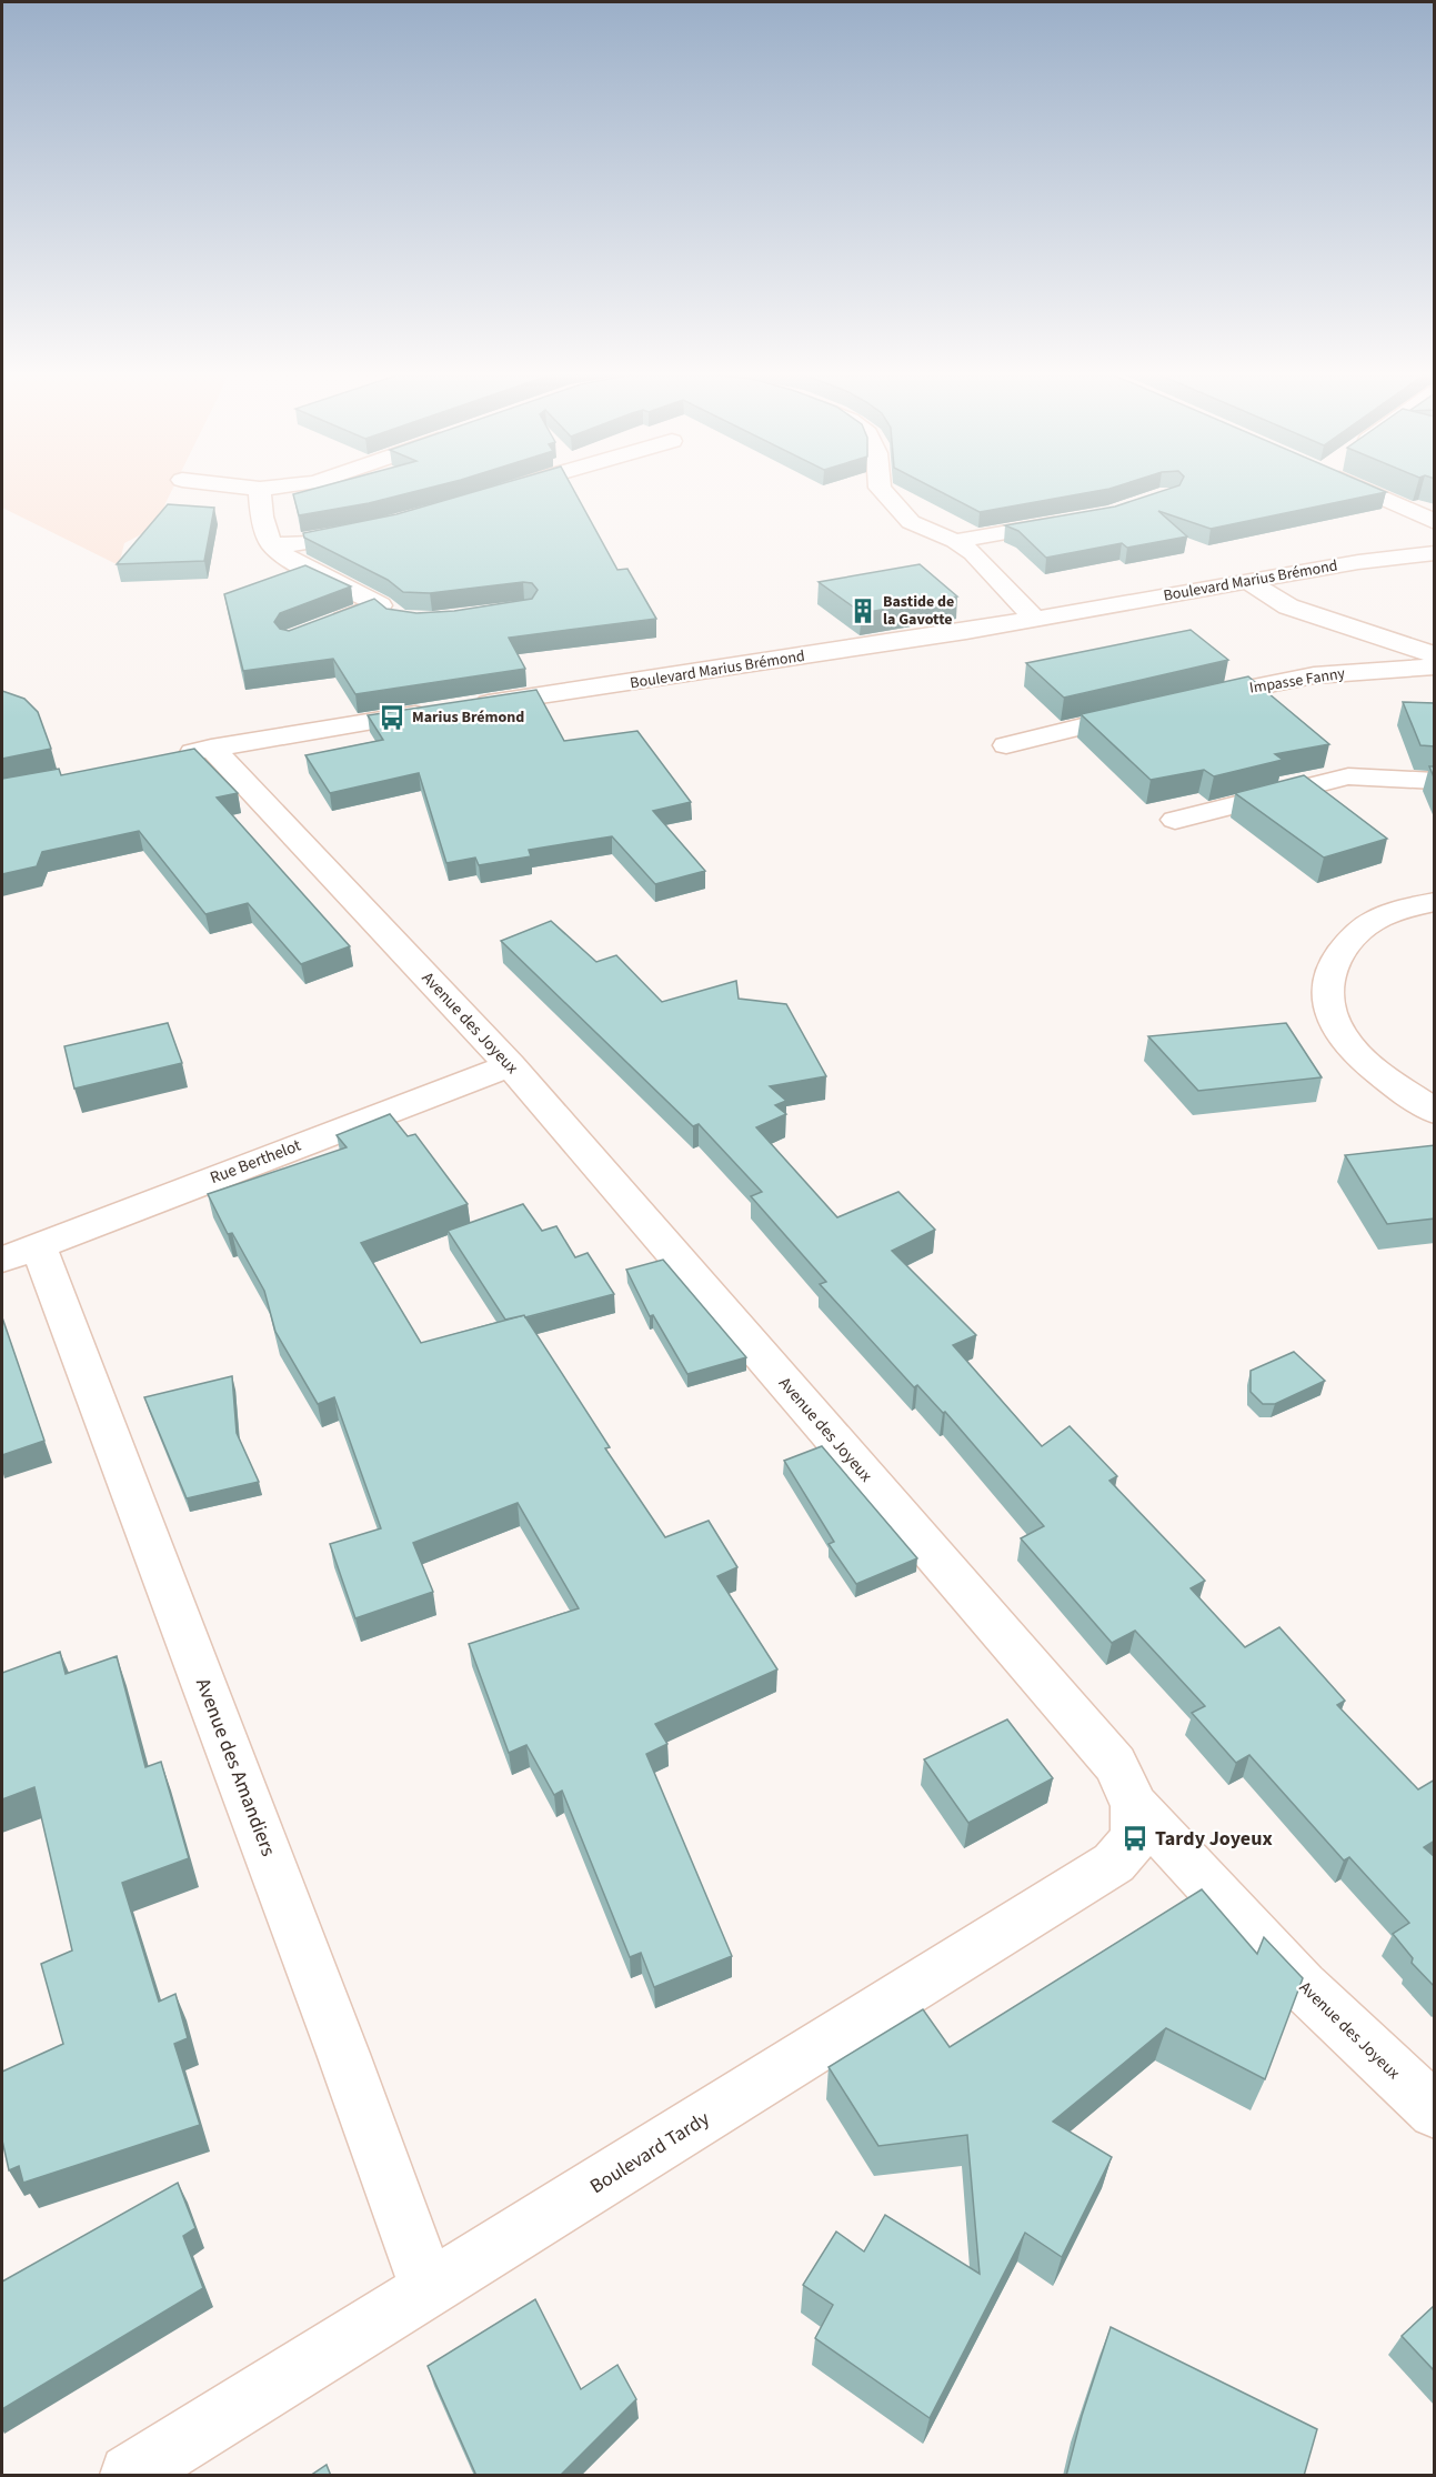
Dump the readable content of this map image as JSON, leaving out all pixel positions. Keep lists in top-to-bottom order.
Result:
{
  "streets": {
    "street": [
      "Boulevard Marius Brémond",
      "Impasse Fanny",
      "Avenue des Joyeux",
      "Rue Berthelot",
      "Avenue des Amandiers",
      "Boulevard Tardy"
    ]
  },
  "crossings": [
    ["Avenue des Joyeux", "Rue Berthelot"],
    ["Avenue des Joyeux", "Boulevard Tardy"],
    ["Rue Berthelot", "Avenue des Amandiers"],
    ["Avenue des Amandiers", "Boulevard Tardy"]
  ],
  "places": {
    "building": ["Bastide de la Gavotte"],
    "bus stop": ["Marius Brémond", "Tardy Joyeux"]
  }
}
